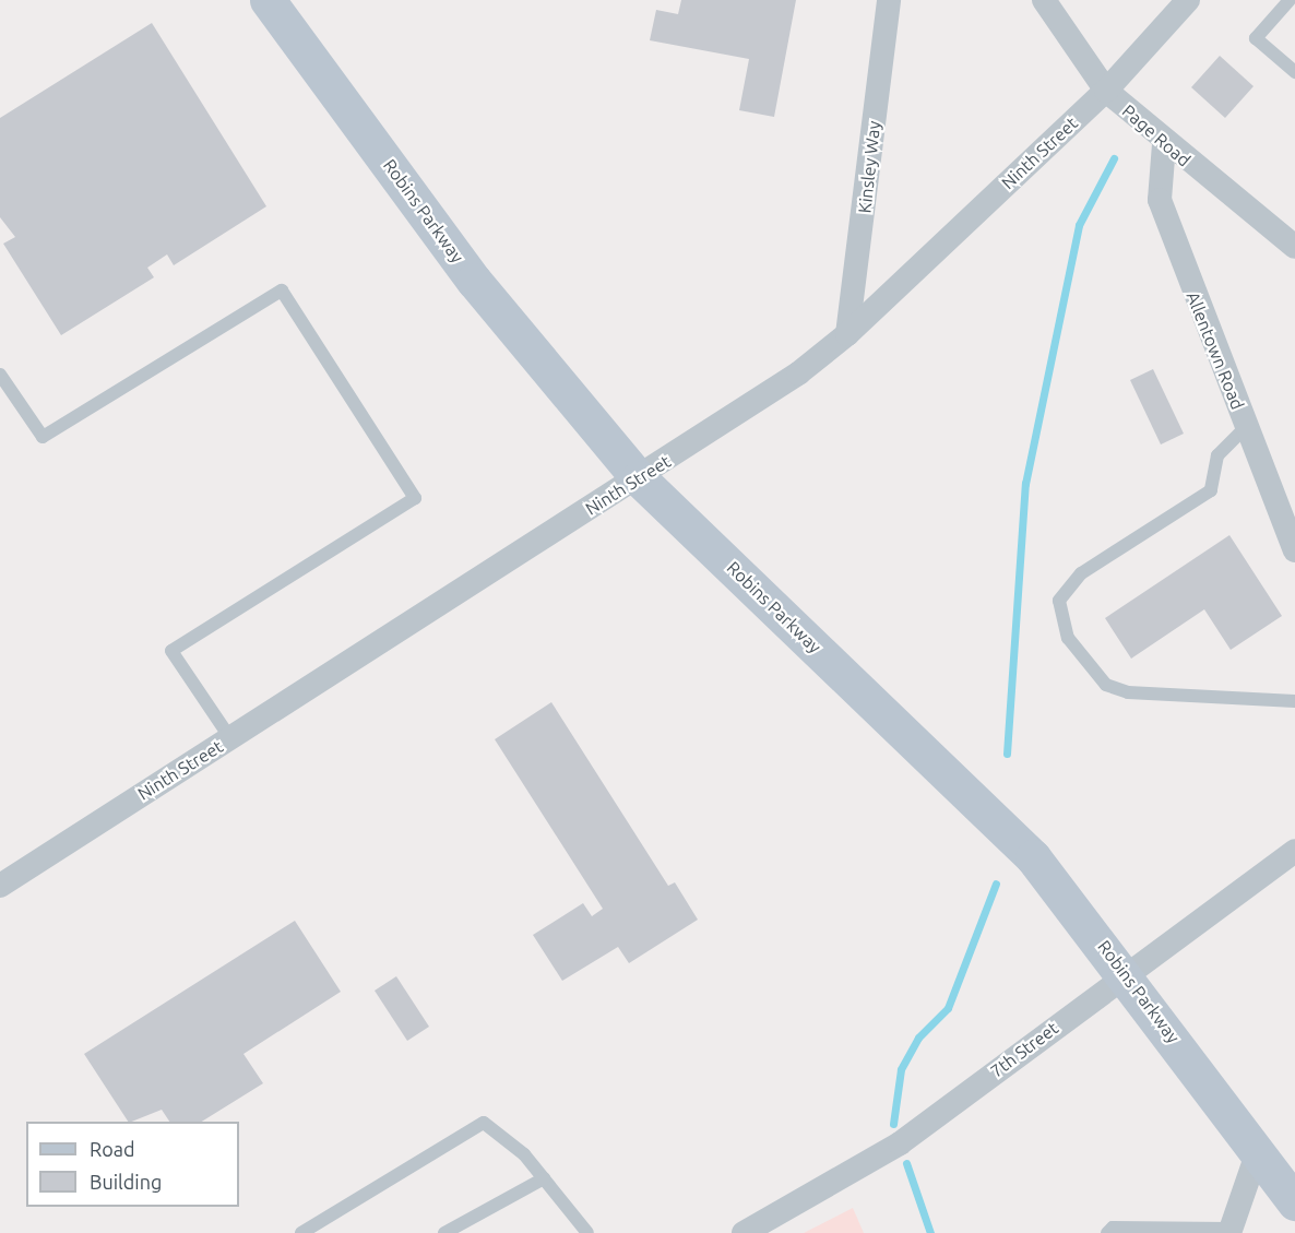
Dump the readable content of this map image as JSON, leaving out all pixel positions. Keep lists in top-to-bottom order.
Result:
{
  "streets": {
    "street": [
      "Page Road",
      "Ninth Street",
      "Kinsley Way",
      "Robins Parkway",
      "Allentown Road",
      "7th Street"
    ]
  },
  "crossings": [
    ["Page Road", "Ninth Street"],
    ["Page Road", "Allentown Road"],
    ["Ninth Street", "Kinsley Way"],
    ["Ninth Street", "Robins Parkway"],
    ["Robins Parkway", "7th Street"]
  ],
  "legend": ["Road", "Building"]
}
